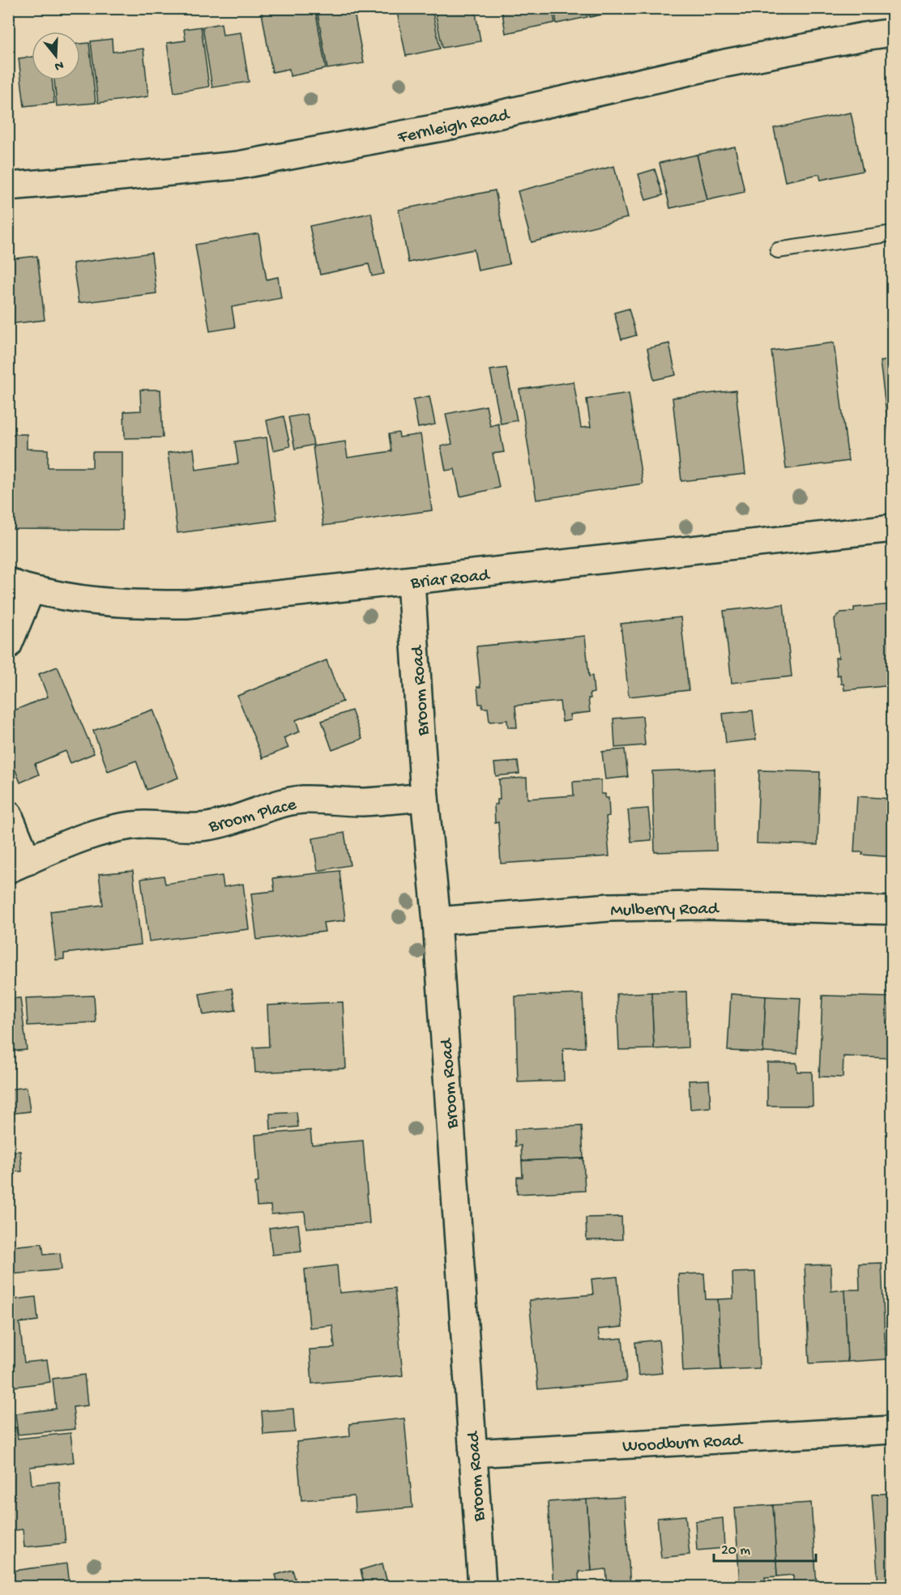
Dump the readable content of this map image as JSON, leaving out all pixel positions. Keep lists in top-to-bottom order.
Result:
{
  "streets": {
    "street": [
      "Fernleigh Road",
      "Briar Road",
      "Broom Road",
      "Broom Place",
      "Mulberry Road",
      "Woodburn Road"
    ]
  },
  "crossings": [
    ["Briar Road", "Broom Road"],
    ["Broom Road", "Broom Place"],
    ["Broom Road", "Mulberry Road"],
    ["Broom Road", "Woodburn Road"]
  ],
  "scale_bar": "20 m",
  "north": "bottom"
}
